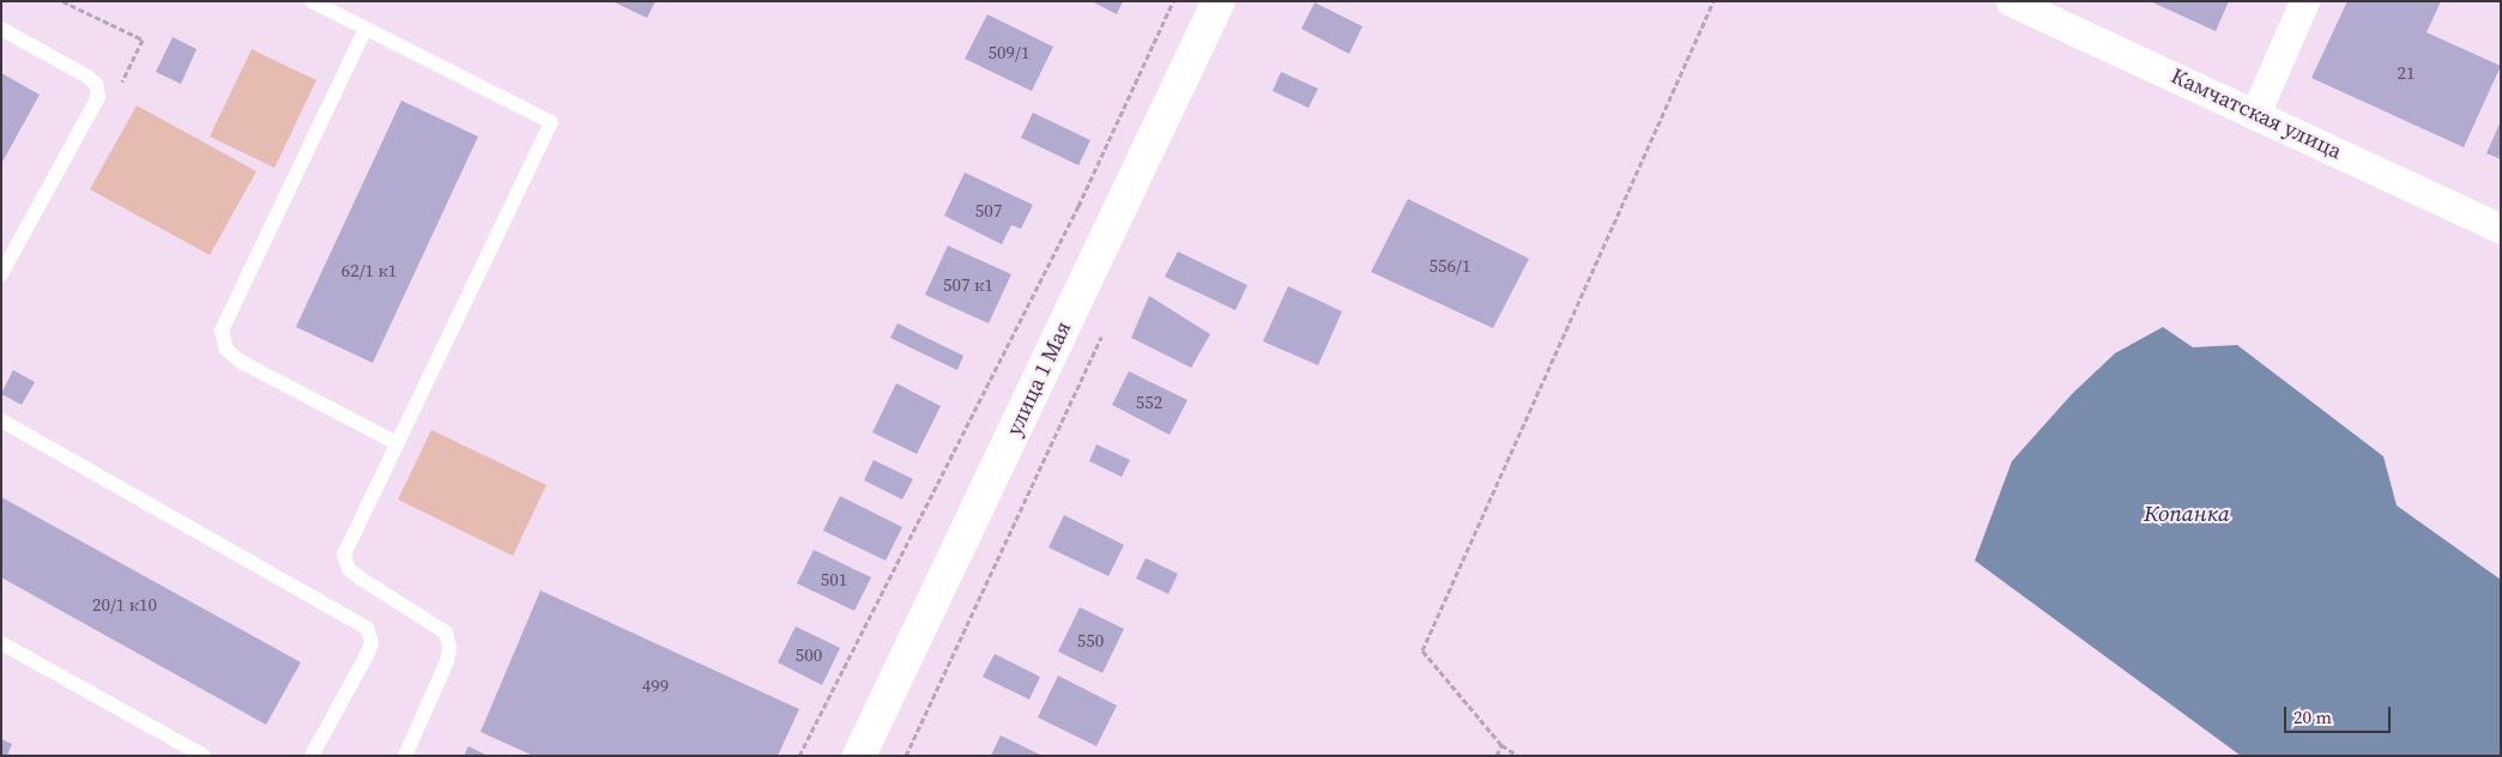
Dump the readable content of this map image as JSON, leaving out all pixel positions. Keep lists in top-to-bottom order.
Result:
{
  "streets": {
    "street": ["Камчатская улица", "улица 1 Мая"]
  },
  "water": ["Копанка"],
  "house_numbers": [
    "509/1",
    "21",
    "507",
    "556/1",
    "62/1 к1",
    "507 к1",
    "552",
    "501",
    "20/1 к10",
    "550",
    "500",
    "499"
  ],
  "scale_bar": "20 m"
}
